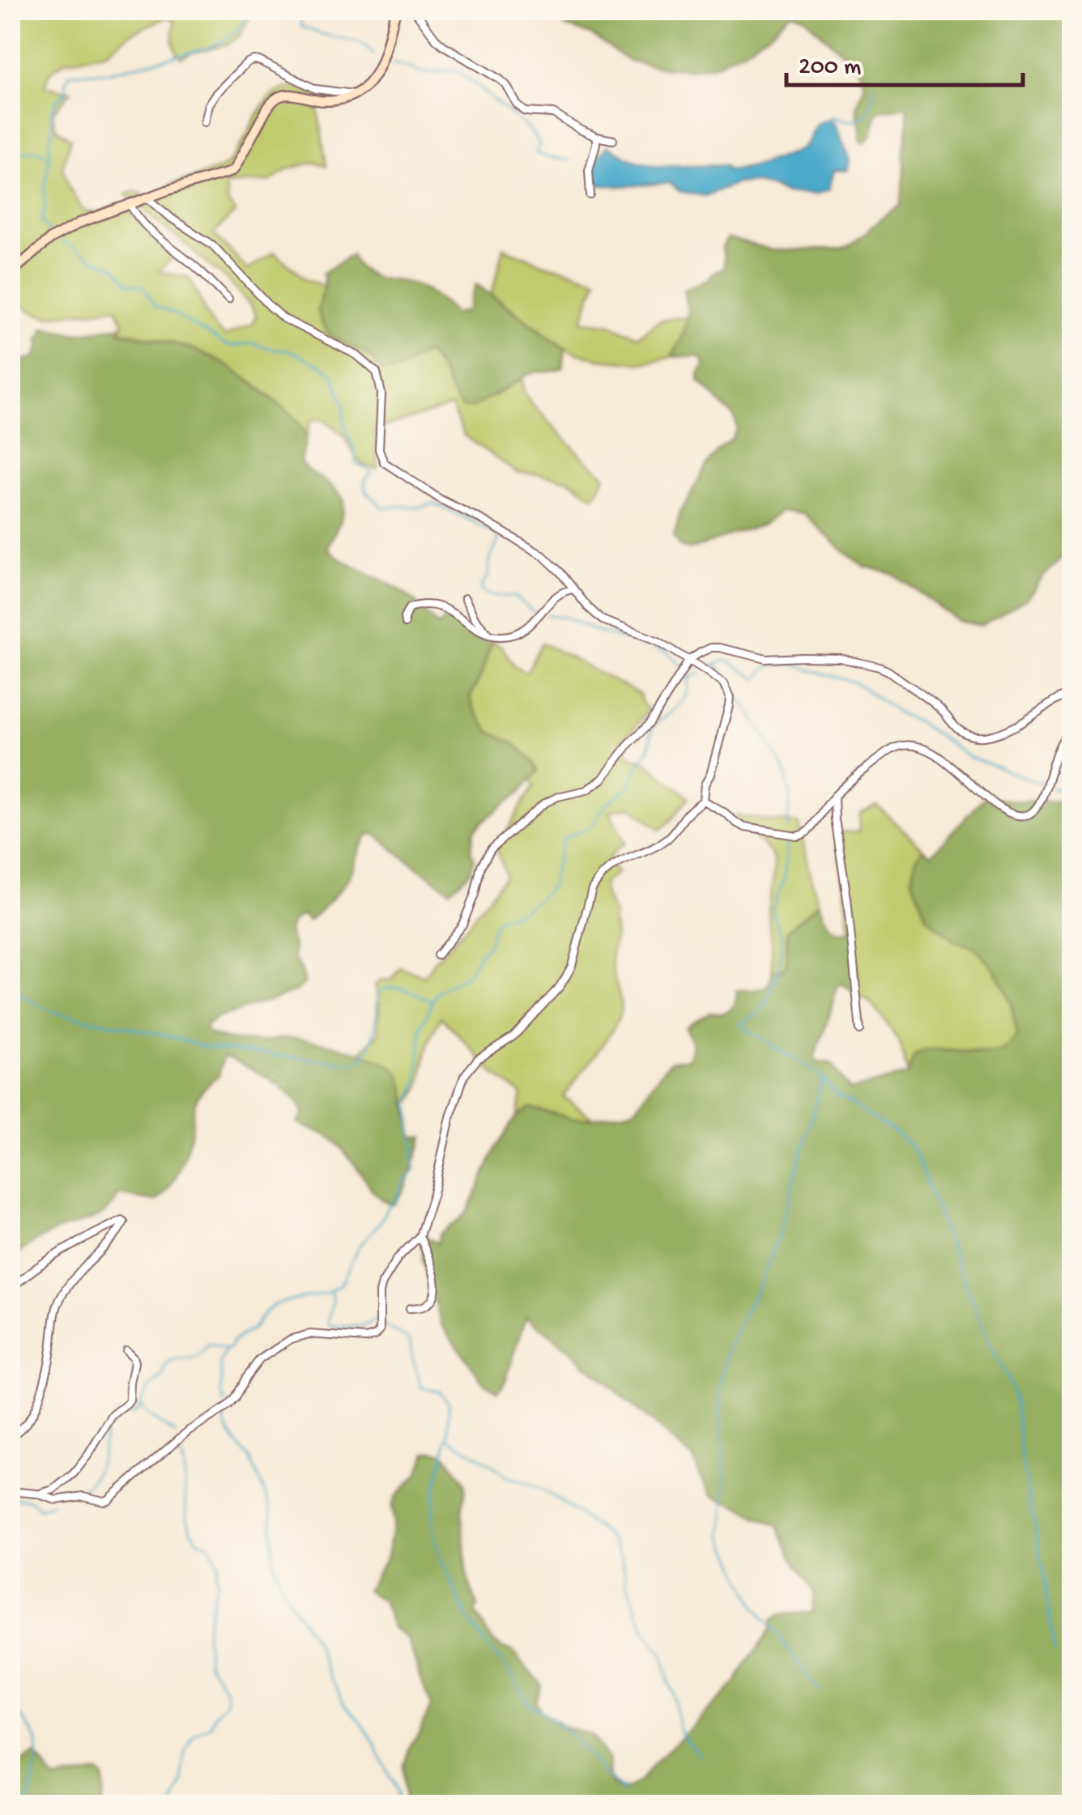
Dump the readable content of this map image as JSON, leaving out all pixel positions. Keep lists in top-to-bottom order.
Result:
{
  "scale_bar": "200 m"
}
